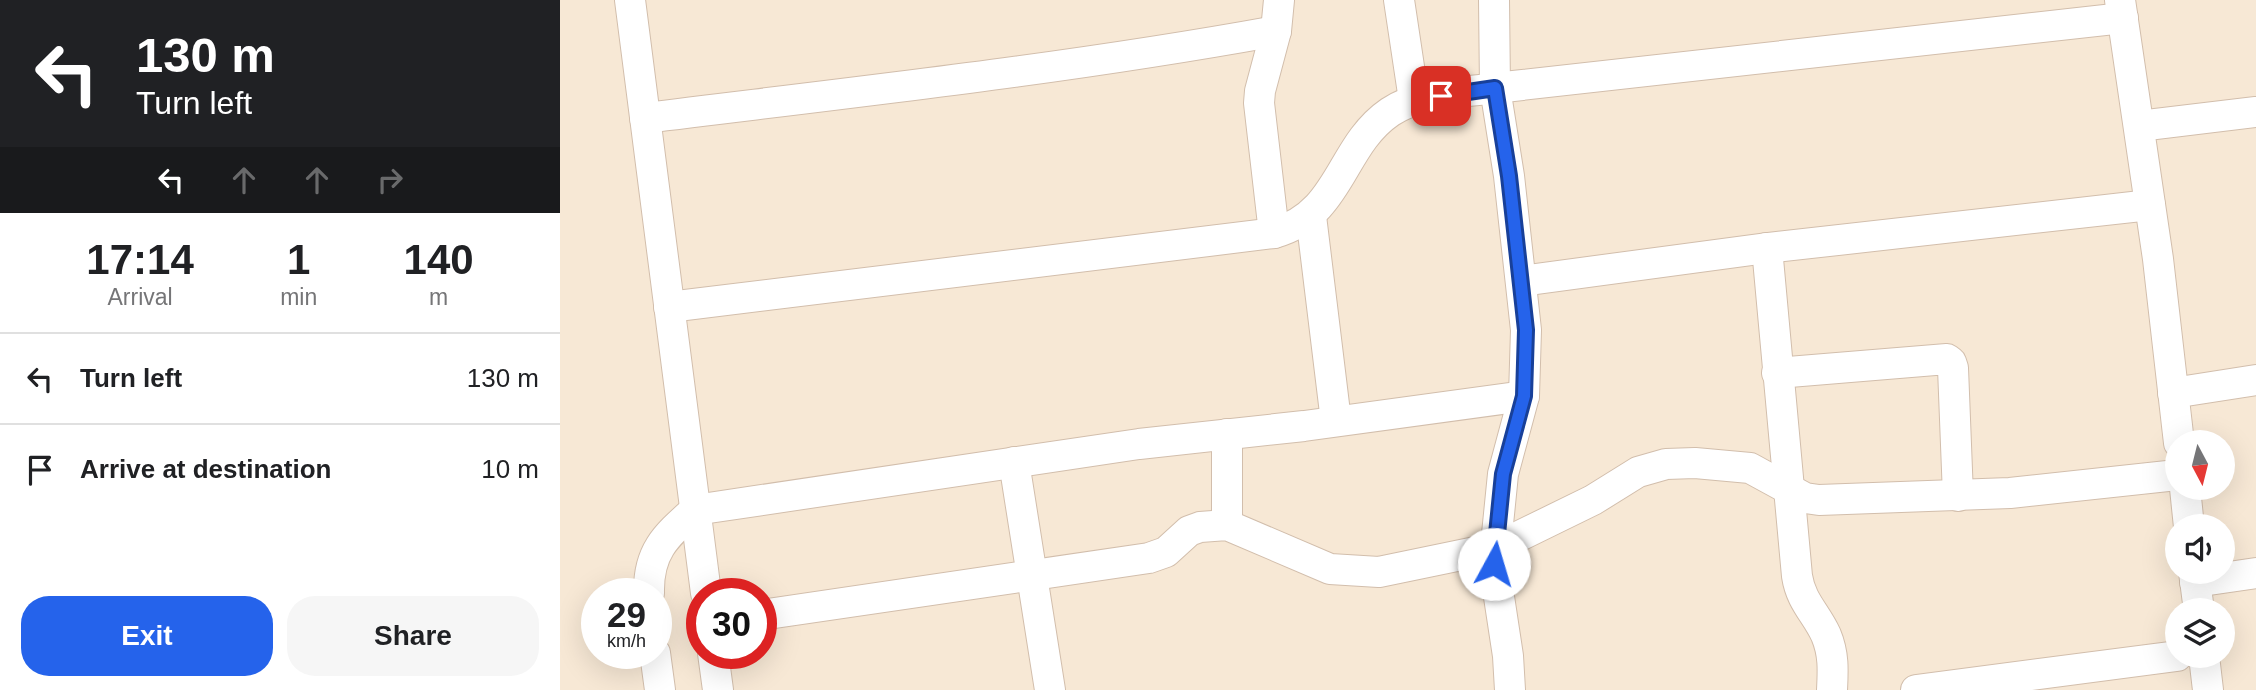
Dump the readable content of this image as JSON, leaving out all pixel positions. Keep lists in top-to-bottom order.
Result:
{
  "north": "bottom",
  "page": {
    "turn": ["130 m", "Turn left"],
    "eta": [
      "17:14",
      "Arrival",
      "1",
      "min",
      "140",
      "m"
    ],
    "list": [
      {
        "name": "Turn left",
        "value": "130 m"
      },
      {
        "name": "Arrive at destination",
        "value": "10 m"
      }
    ],
    "speed": "29 km/h",
    "limit": "30",
    "buttons": ["Exit", "Share"]
  }
}
